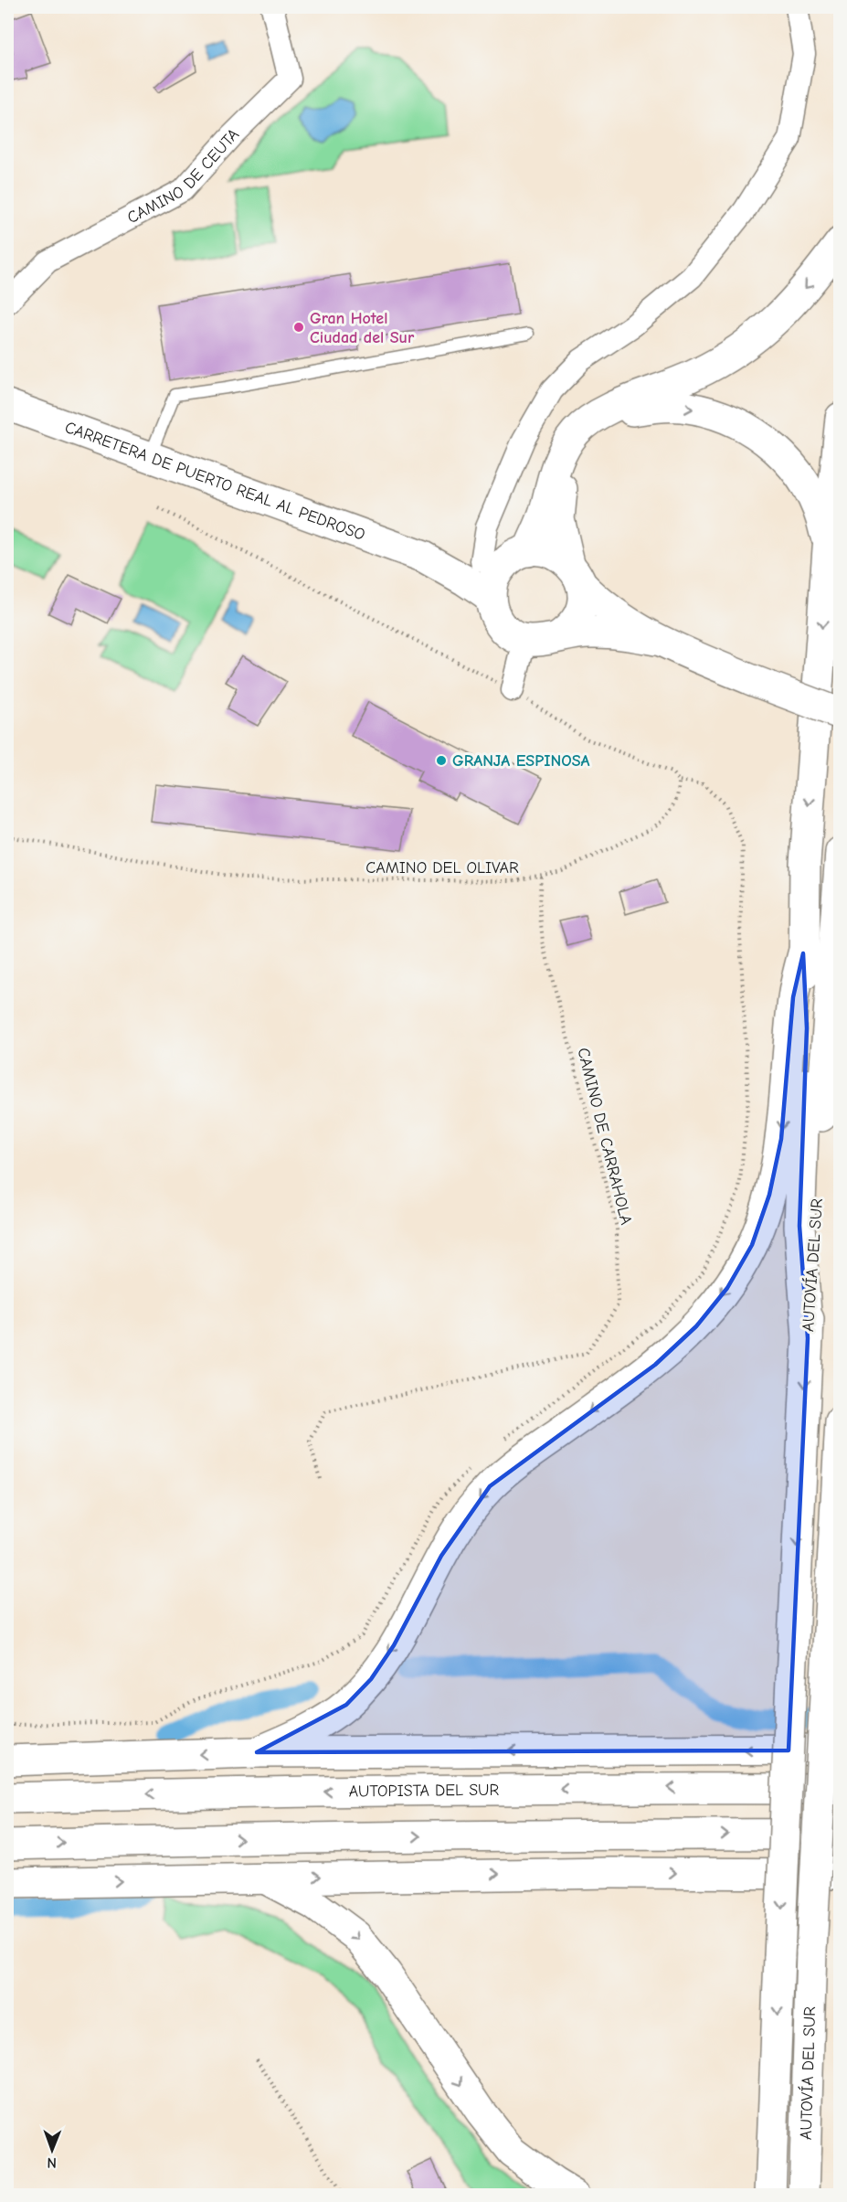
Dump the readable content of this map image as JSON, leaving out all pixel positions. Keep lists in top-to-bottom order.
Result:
{
  "streets": {
    "main road": ["CARRETERA DE PUERTO REAL AL PEDROSO", "AUTOVÍA DEL SUR", "AUTOPISTA DEL SUR"],
    "street": ["CAMINO DE CEUTA"],
    "path": ["CAMINO DEL OLIVAR", "CAMINO DE CARRAHOLA"]
  },
  "crossings": [
    ["CAMINO DEL OLIVAR", "CAMINO DE CARRAHOLA"]
  ],
  "places": ["Gran Hotel Ciudad del Sur", "GRANJA ESPINOSA"],
  "north": "bottom"
}
